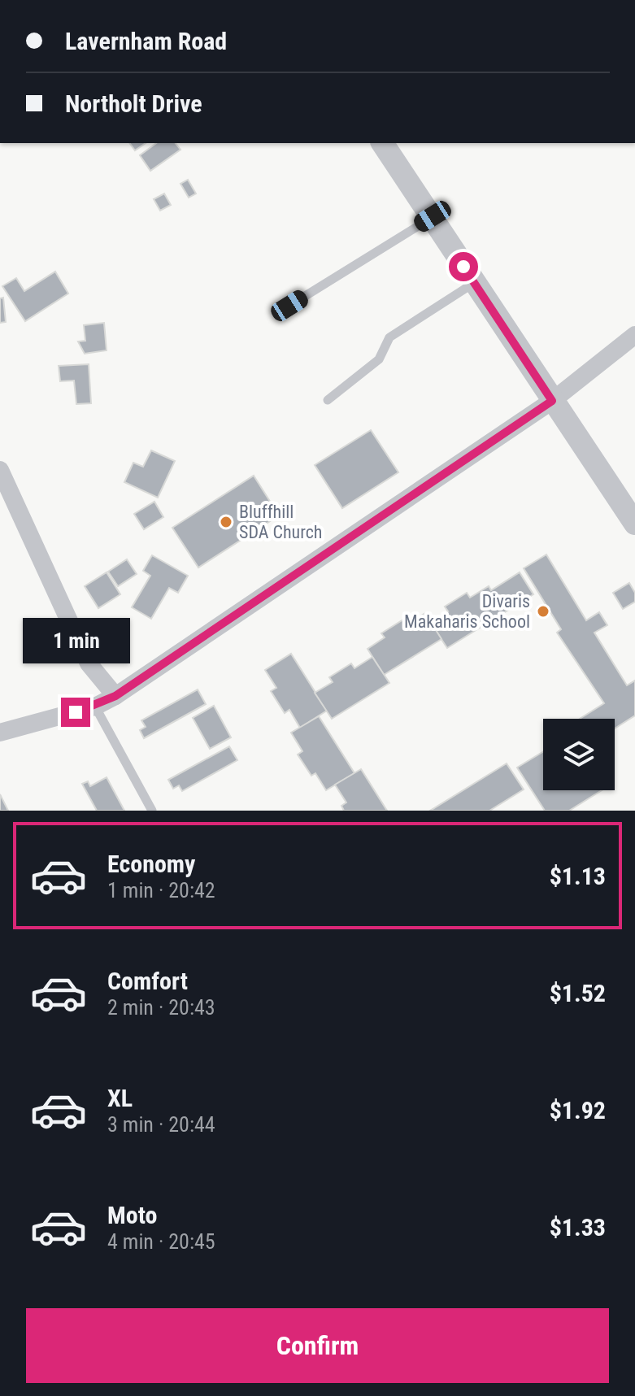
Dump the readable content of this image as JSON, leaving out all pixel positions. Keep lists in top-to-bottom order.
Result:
{
  "places": ["Bluffhill SDA Church", "Divaris Makaharis School"],
  "page": {
    "banner": ["Lavernham Road", "Northolt Drive"],
    "bubble": "1 min",
    "list": [
      {
        "name": "Economy",
        "note": "1 min · 20:42",
        "value": "$1.13"
      },
      {
        "name": "Comfort",
        "note": "2 min · 20:43",
        "value": "$1.52"
      },
      {
        "name": "XL",
        "note": "3 min · 20:44",
        "value": "$1.92"
      },
      {
        "name": "Moto",
        "note": "4 min · 20:45",
        "value": "$1.33"
      }
    ],
    "buttons": "Confirm"
  }
}
